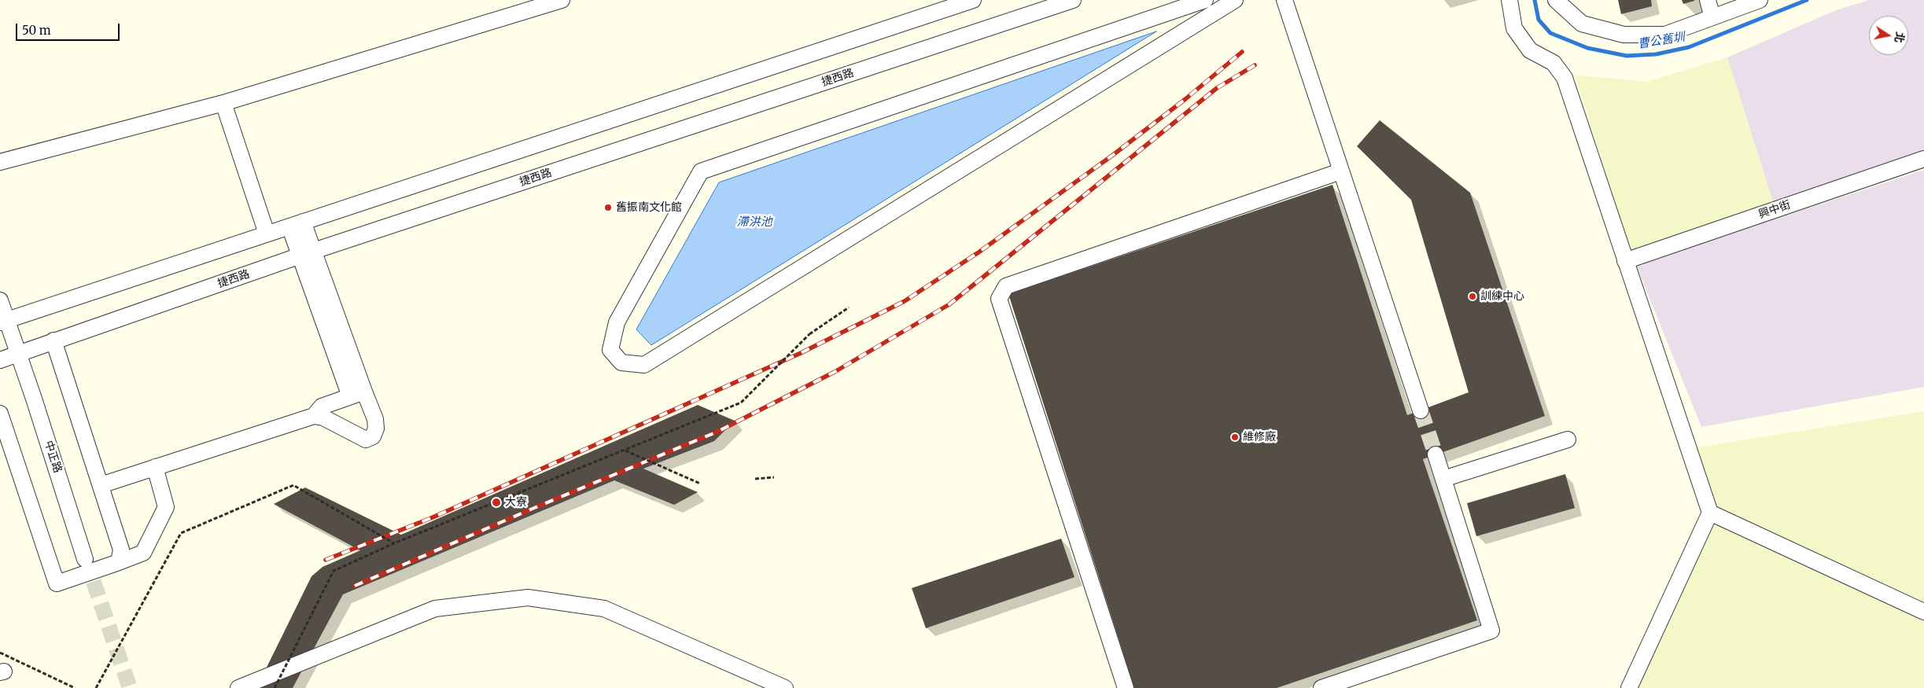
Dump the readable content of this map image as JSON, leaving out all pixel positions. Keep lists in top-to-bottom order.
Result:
{
  "streets": {
    "street": ["捷西路", "興中街", "中正路"]
  },
  "crossings": [
    ["捷西路", "中正路"]
  ],
  "water": ["曹公舊圳", "滯洪池"],
  "places": [
    "舊振南文化館",
    "訓練中心",
    "維修廠",
    "大寮"
  ],
  "scale_bar": "50 m",
  "north": "right"
}
